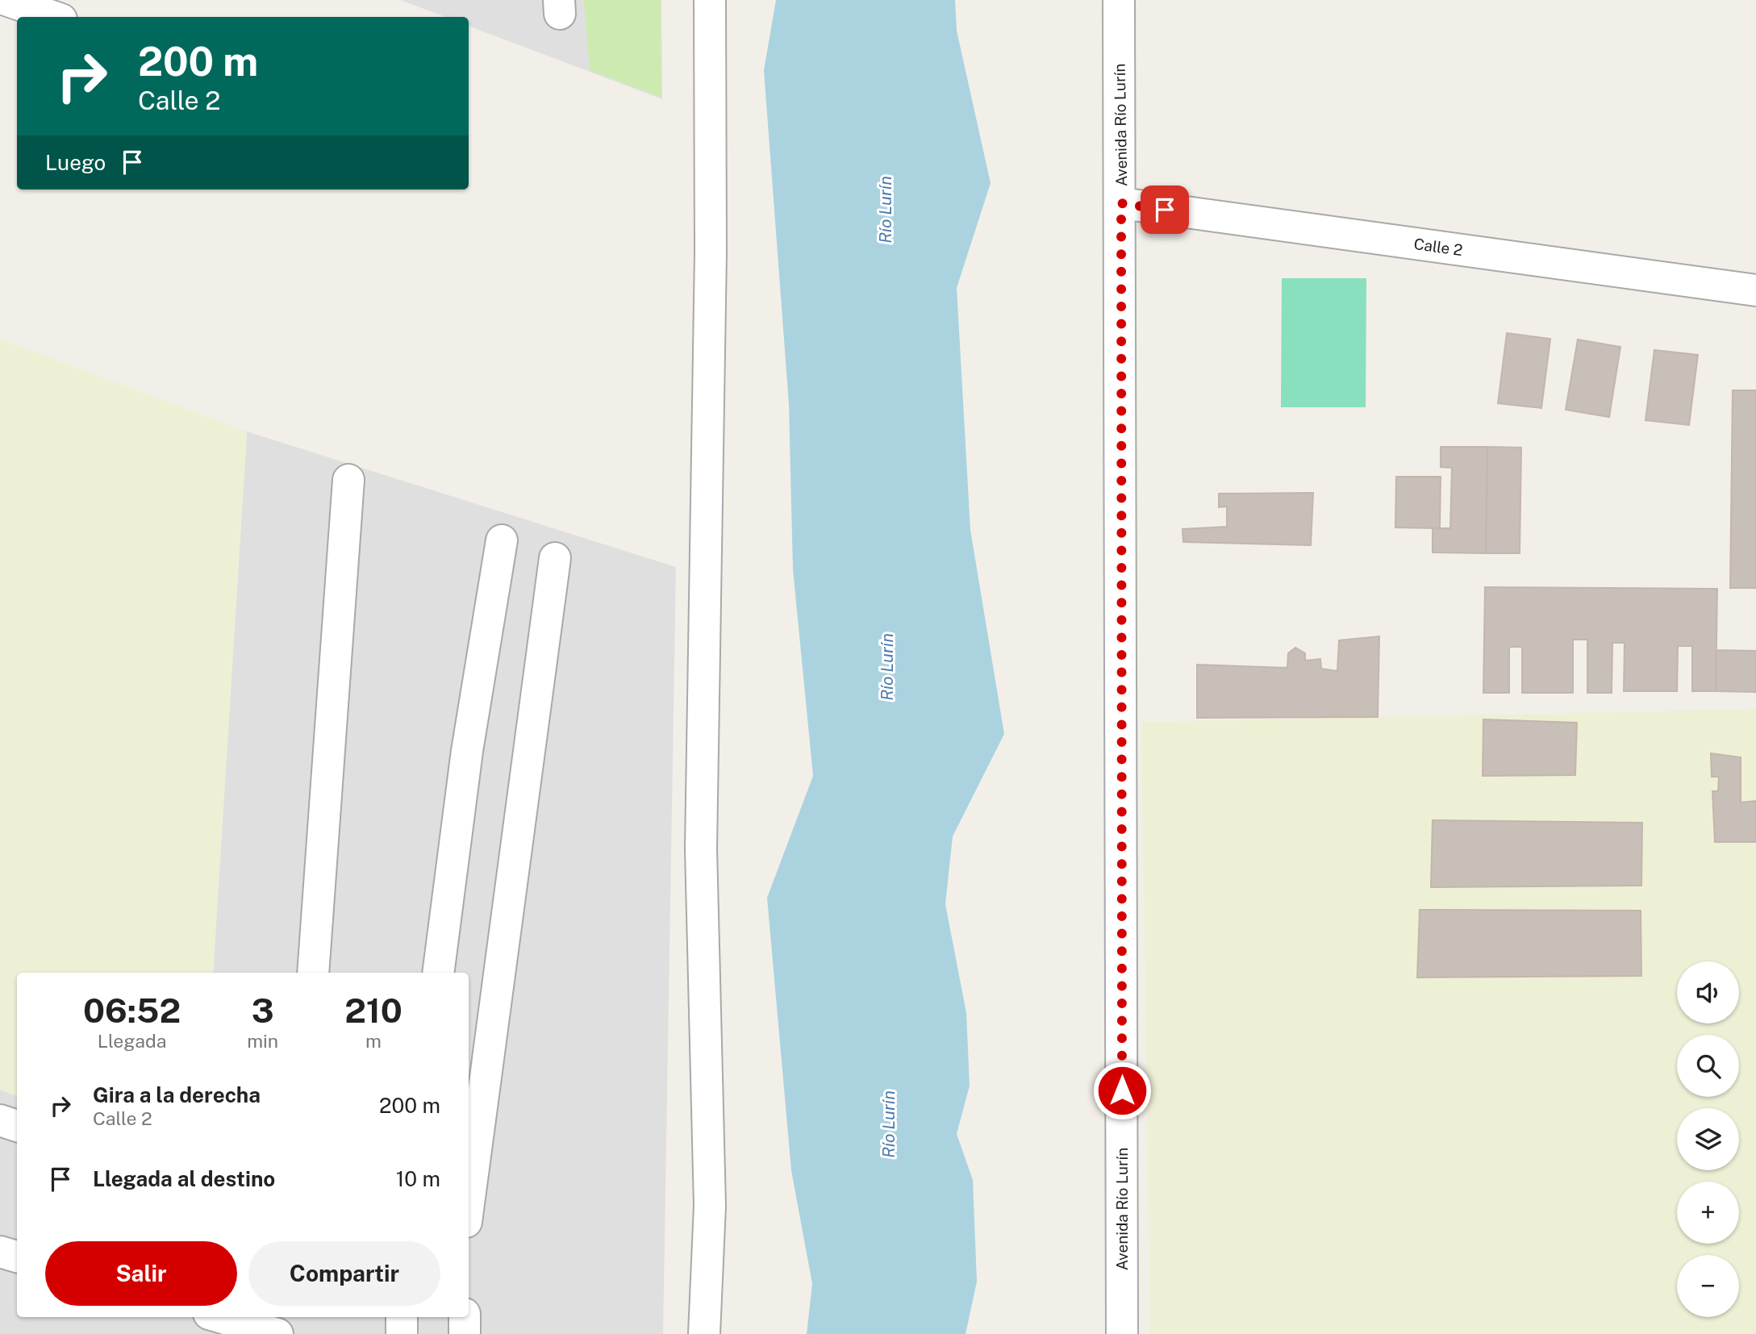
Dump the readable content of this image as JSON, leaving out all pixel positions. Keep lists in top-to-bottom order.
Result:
{
  "streets": {
    "street": ["Avenida Río Lurín", "Calle 2"]
  },
  "crossings": [
    ["Avenida Río Lurín", "Calle 2"]
  ],
  "water": ["Río Lurín"],
  "page": {
    "turn": ["200 m", "Calle 2"],
    "then": "Luego",
    "map_buttons": ["+", "−"],
    "eta": [
      "06:52",
      "Llegada",
      "3",
      "min",
      "210",
      "m"
    ],
    "list": [
      {
        "name": "Gira a la derecha",
        "note": "Calle 2",
        "value": "200 m"
      },
      {
        "name": "Llegada al destino",
        "value": "10 m"
      }
    ],
    "buttons": ["Salir", "Compartir"]
  }
}
